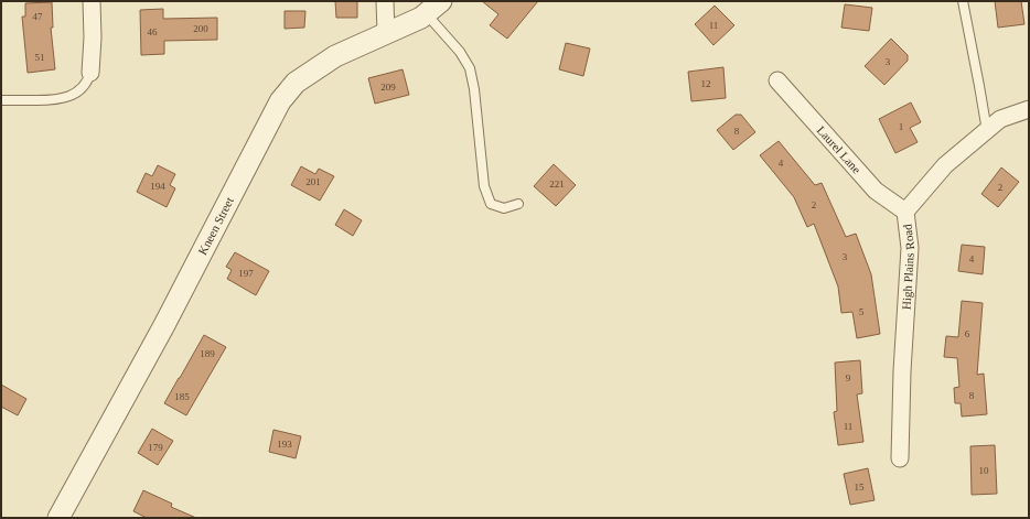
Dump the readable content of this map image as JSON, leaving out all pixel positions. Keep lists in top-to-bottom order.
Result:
{
  "streets": {
    "street": ["Laurel Lane", "Kneen Street", "High Plains Road"]
  },
  "crossings": [
    ["Laurel Lane", "High Plains Road"]
  ],
  "house_numbers": [
    "47",
    "11",
    "200",
    "46",
    "51",
    "3",
    "12",
    "209",
    "1",
    "8",
    "4",
    "201",
    "221",
    "194",
    "2",
    "2",
    "3",
    "4",
    "197",
    "5",
    "6",
    "189",
    "9",
    "8",
    "185",
    "11",
    "193",
    "179",
    "10",
    "15"
  ]
}
